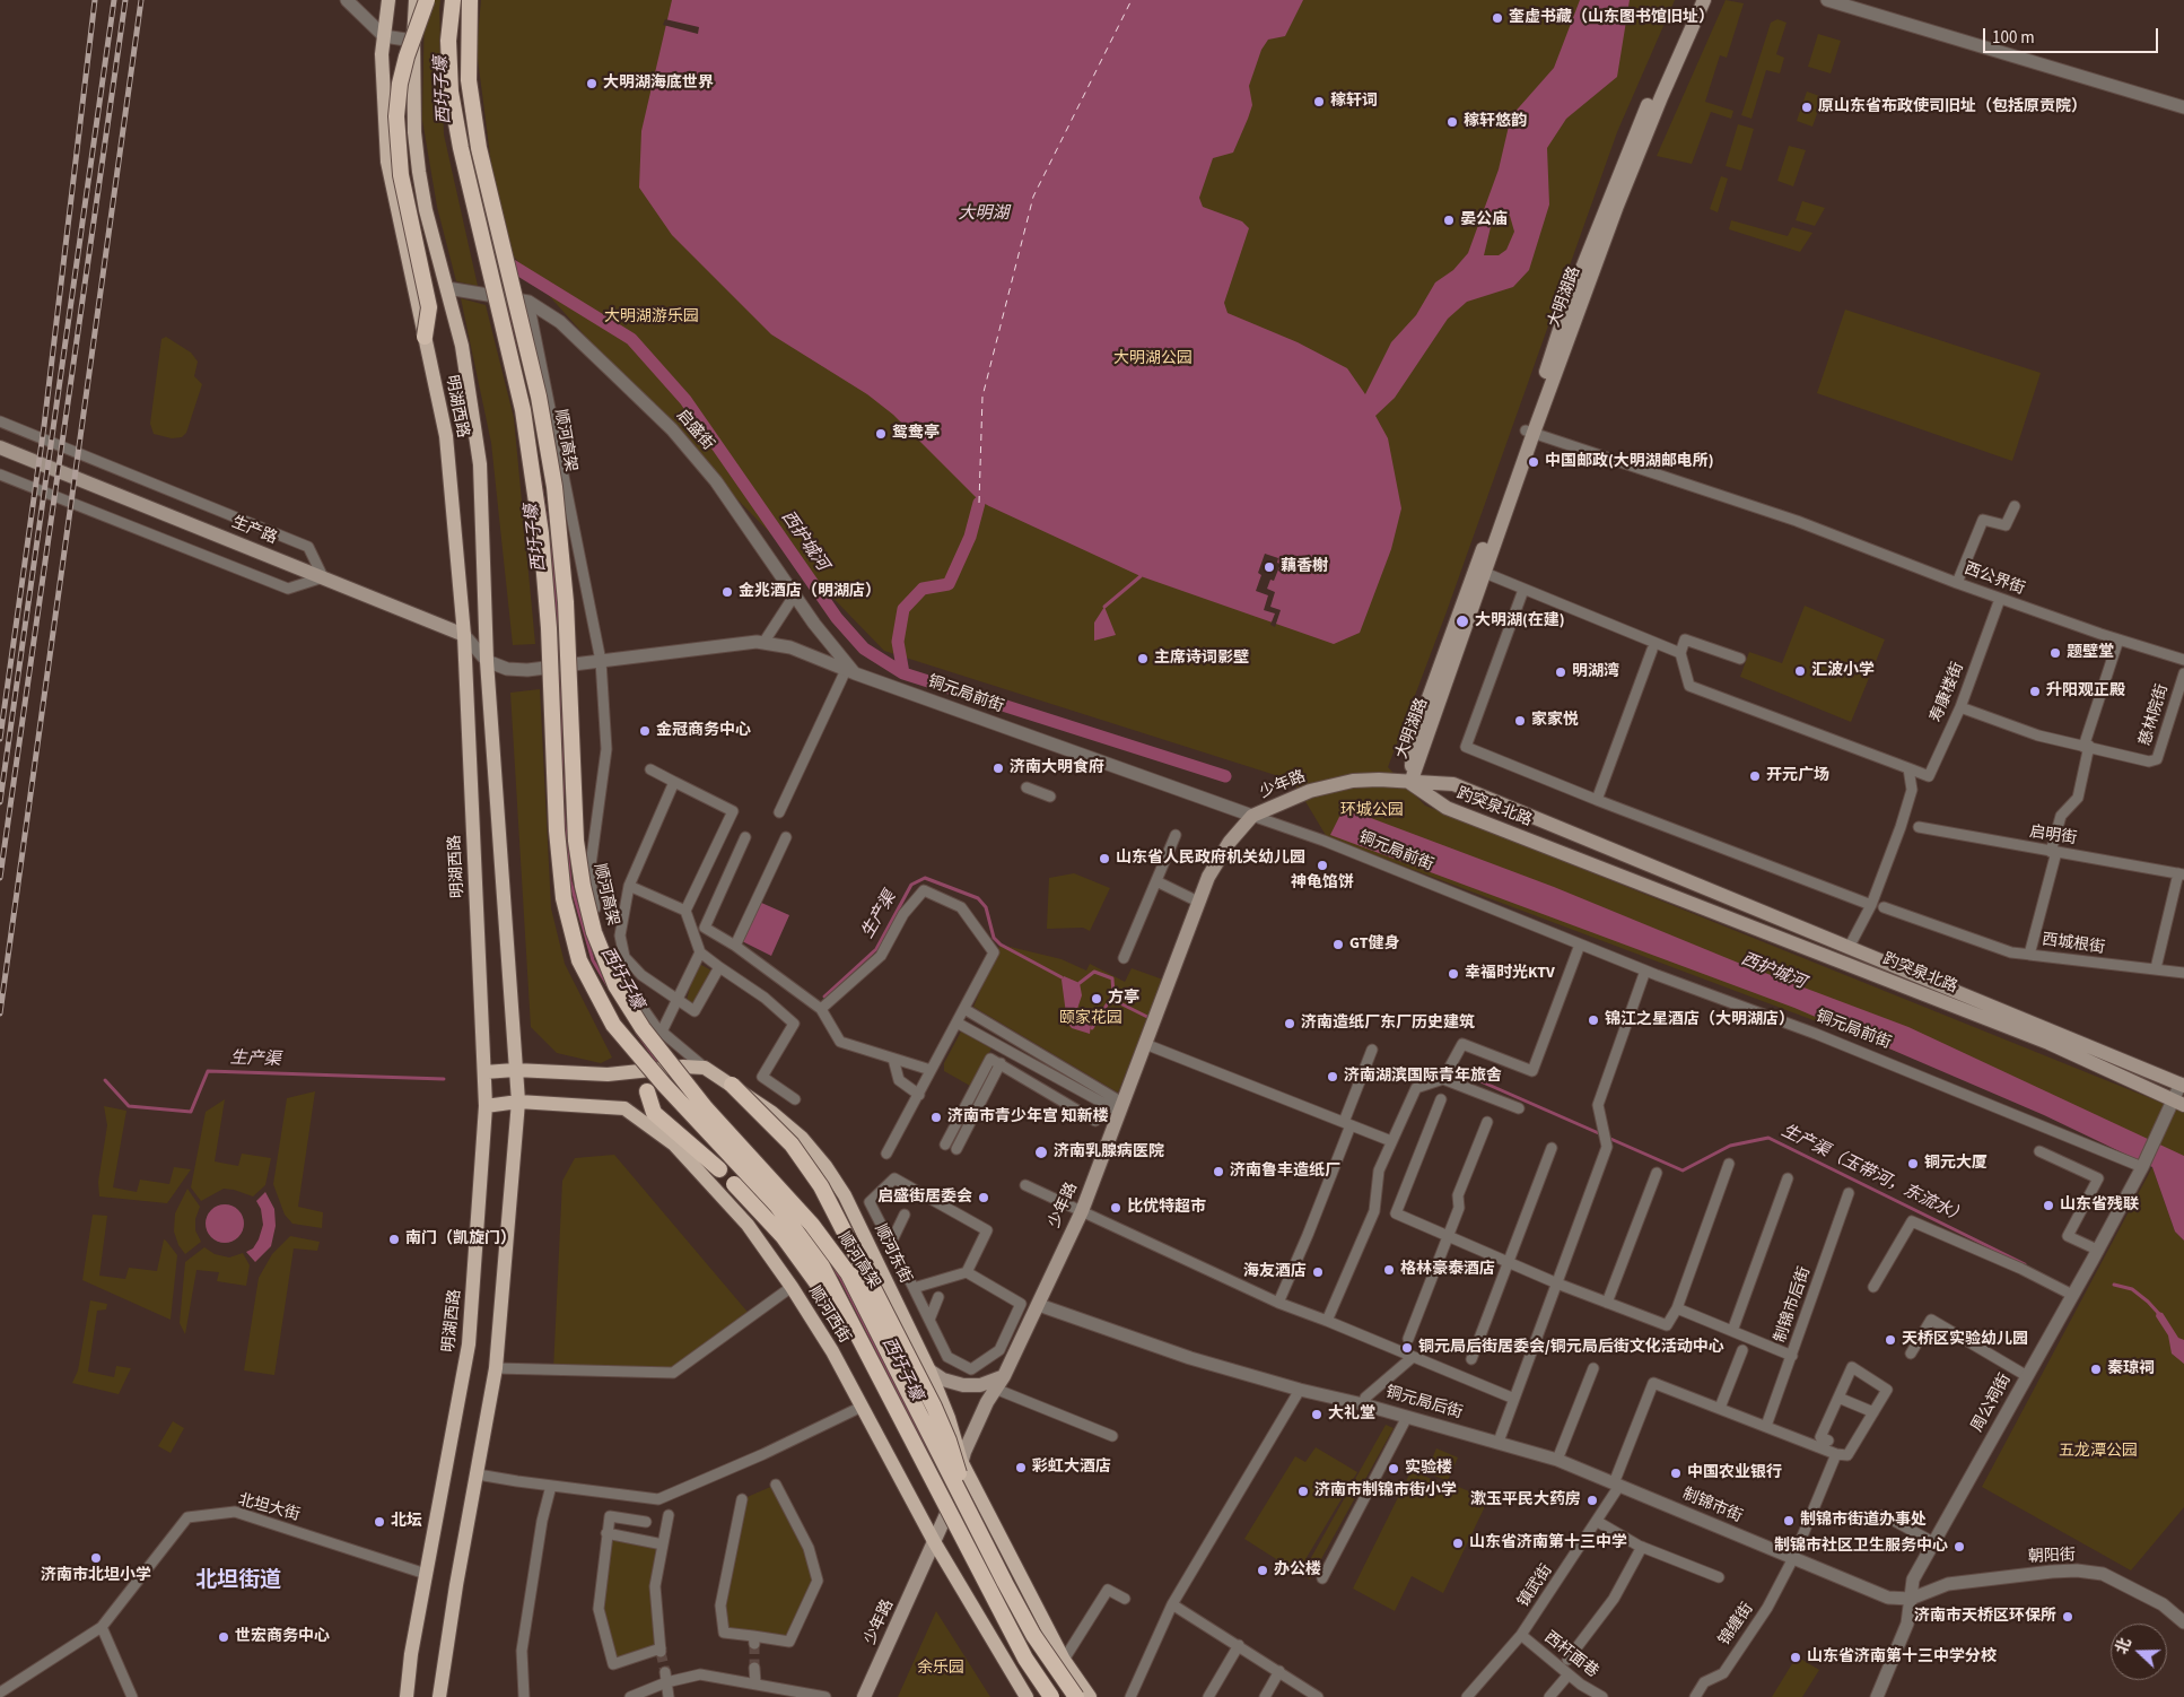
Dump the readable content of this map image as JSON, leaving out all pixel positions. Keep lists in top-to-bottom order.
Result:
{
  "streets": {
    "highway": ["顺河高架"],
    "main road": [
      "大明湖路",
      "明湖西路",
      "生产路",
      "少年路",
      "趵突泉北路",
      "顺河东街",
      "顺河西街"
    ],
    "street": [
      "启盛街",
      "西公界街",
      "寿康楼街",
      "铜元局前街",
      "慈林院街",
      "启明街",
      "西城根街",
      "制锦市后街",
      "铜元局后街",
      "周公祠街",
      "制锦市街",
      "北坦大街",
      "朝阳街",
      "镇武街",
      "锦缠街",
      "西杆面巷"
    ]
  },
  "crossings": [
    ["大明湖路", "西公界街"],
    ["大明湖路", "少年路"],
    ["大明湖路", "趵突泉北路"],
    ["明湖西路", "启盛街"],
    ["明湖西路", "生产路"],
    ["明湖西路", "铜元局前街"],
    ["明湖西路", "顺河东街"],
    ["明湖西路", "顺河西街"],
    ["明湖西路", "北坦大街"],
    ["启盛街", "铜元局前街"],
    ["生产路", "铜元局前街"],
    ["西公界街", "寿康楼街"],
    ["寿康楼街", "慈林院街"],
    ["铜元局前街", "少年路"],
    ["铜元局前街", "周公祠街"],
    ["慈林院街", "西城根街"],
    ["少年路", "趵突泉北路"],
    ["少年路", "顺河东街"],
    ["少年路", "顺河西街"],
    ["少年路", "铜元局后街"],
    ["趵突泉北路", "周公祠街"],
    ["启明街", "西城根街"],
    ["铜元局后街", "制锦市街"],
    ["周公祠街", "制锦市街"],
    ["周公祠街", "朝阳街"],
    ["制锦市街", "朝阳街"],
    ["制锦市街", "镇武街"],
    ["制锦市街", "锦缠街"],
    ["镇武街", "西杆面巷"]
  ],
  "districts": ["北坦街道"],
  "water": [
    "西圩子壕",
    "大明湖",
    "西护城河",
    "生产渠",
    "生产渠（玉带河，东流水）"
  ],
  "parks": [
    "大明湖游乐园",
    "大明湖公园",
    "环城公园",
    "颐家花园",
    "五龙潭公园",
    "余乐园"
  ],
  "places": [
    "奎虚书藏（山东图书馆旧址）",
    "大明湖海底世界",
    "稼轩词",
    "原山东省布政使司旧址（包括原贡院）",
    "稼轩悠韵",
    "晏公庙",
    "鸳鸯亭",
    "中国邮政(大明湖邮电所)",
    "藕香榭",
    "金兆酒店（明湖店）",
    "大明湖(在建)",
    "题壁堂",
    "主席诗词影壁",
    "汇波小学",
    "明湖湾",
    "升阳观正殿",
    "家家悦",
    "金冠商务中心",
    "济南大明食府",
    "开元广场",
    "山东省人民政府机关幼儿园",
    "神龟馅饼",
    "GT健身",
    "幸福时光KTV",
    "方亭",
    "锦江之星酒店（大明湖店）",
    "济南造纸厂东厂历史建筑",
    "济南湖滨国际青年旅舍",
    "济南市青少年宫 知新楼",
    "济南乳腺病医院",
    "铜元大厦",
    "济南鲁丰造纸厂",
    "启盛街居委会",
    "山东省残联",
    "比优特超市",
    "南门（凯旋门）",
    "格林豪泰酒店",
    "海友酒店",
    "天桥区实验幼儿园",
    "铜元局后街居委会/铜元局后街文化活动中心",
    "秦琼祠",
    "大礼堂",
    "彩虹大酒店",
    "实验楼",
    "中国农业银行",
    "济南市制锦市街小学",
    "漱玉平民大药房",
    "制锦市街道办事处",
    "北坛",
    "山东省济南第十三中学",
    "制锦市社区卫生服务中心",
    "济南市北坦小学",
    "办公楼",
    "济南市天桥区环保所",
    "世宏商务中心",
    "山东省济南第十三中学分校"
  ],
  "scale_bar": "100 m",
  "north": "left"
}
